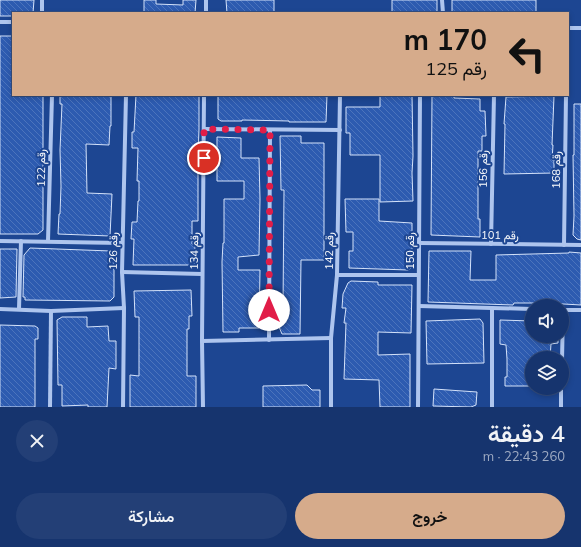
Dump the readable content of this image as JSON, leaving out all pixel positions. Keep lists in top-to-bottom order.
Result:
{
  "streets": {
    "street": [
      "رقم 122",
      "رقم 156",
      "رقم 168",
      "رقم 101",
      "رقم 126",
      "رقم 134",
      "رقم 142",
      "رقم 150"
    ]
  },
  "crossings": [
    ["رقم 156", "رقم 101"],
    ["رقم 168", "رقم 101"],
    ["رقم 101", "رقم 150"]
  ],
  "page": {
    "turn": ["170 m", "رقم 125"],
    "heading": ["4 دقيقة", "260 m · 22:43"],
    "buttons": ["خروج", "مشاركة"]
  }
}
